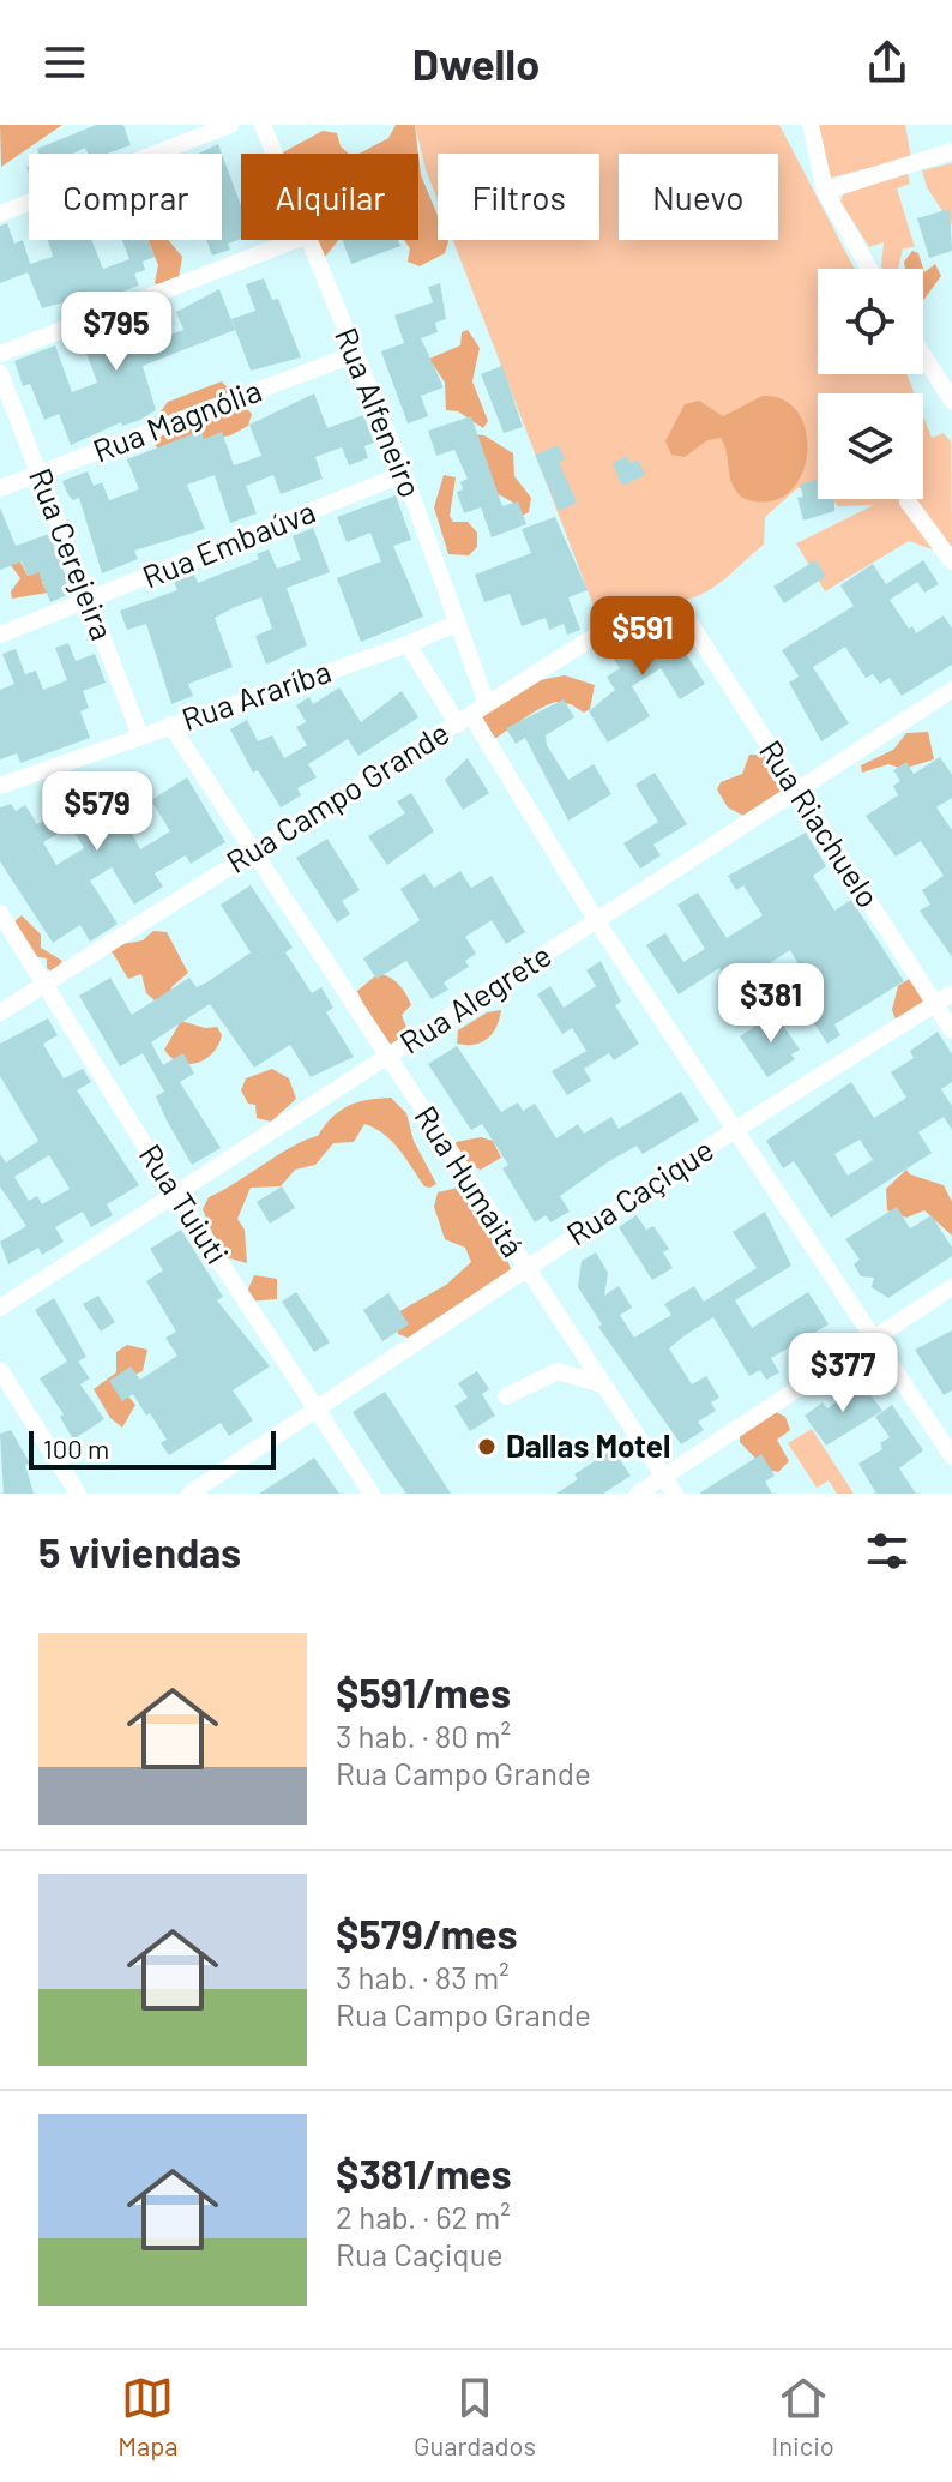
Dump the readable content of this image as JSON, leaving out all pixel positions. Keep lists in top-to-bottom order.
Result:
{
  "streets": {
    "street": [
      "Rua Alfeneiro",
      "Rua Magnólia",
      "Rua Embaúva",
      "Rua Cerejeira",
      "Rua Araríba",
      "Rua Campo Grande",
      "Rua Riachuelo",
      "Rua Alegrete",
      "Rua Humaitá",
      "Rua Caçique",
      "Rua Tuiuti"
    ]
  },
  "crossings": [
    ["Rua Alfeneiro", "Rua Magnólia"],
    ["Rua Alfeneiro", "Rua Embaúva"],
    ["Rua Alfeneiro", "Rua Araríba"],
    ["Rua Alfeneiro", "Rua Campo Grande"],
    ["Rua Magnólia", "Rua Cerejeira"],
    ["Rua Embaúva", "Rua Cerejeira"],
    ["Rua Cerejeira", "Rua Araríba"],
    ["Rua Araríba", "Rua Humaitá"],
    ["Rua Campo Grande", "Rua Riachuelo"],
    ["Rua Campo Grande", "Rua Humaitá"],
    ["Rua Campo Grande", "Rua Tuiuti"],
    ["Rua Riachuelo", "Rua Alegrete"],
    ["Rua Riachuelo", "Rua Caçique"],
    ["Rua Alegrete", "Rua Humaitá"],
    ["Rua Alegrete", "Rua Tuiuti"],
    ["Rua Humaitá", "Rua Caçique"],
    ["Rua Caçique", "Rua Tuiuti"]
  ],
  "places": ["Dallas Motel"],
  "scale_bar": "100 m",
  "page": {
    "header": "Dwello",
    "chip": [
      "Comprar",
      "Alquilar",
      "Filtros",
      "Nuevo"
    ],
    "price": [
      "$795",
      "$591",
      "$579",
      "$381",
      "$377"
    ],
    "scale": "100 m",
    "heading": "5 viviendas",
    "list": [
      {
        "name": "$591/mes",
        "note": "3 hab. · 80 m² · Rua Campo Grande"
      },
      {
        "name": "$579/mes",
        "note": "3 hab. · 83 m² · Rua Campo Grande"
      },
      {
        "name": "$381/mes",
        "note": "2 hab. · 62 m² · Rua Caçique"
      }
    ],
    "tabs": ["Mapa", "Guardados", "Inicio"]
  }
}
